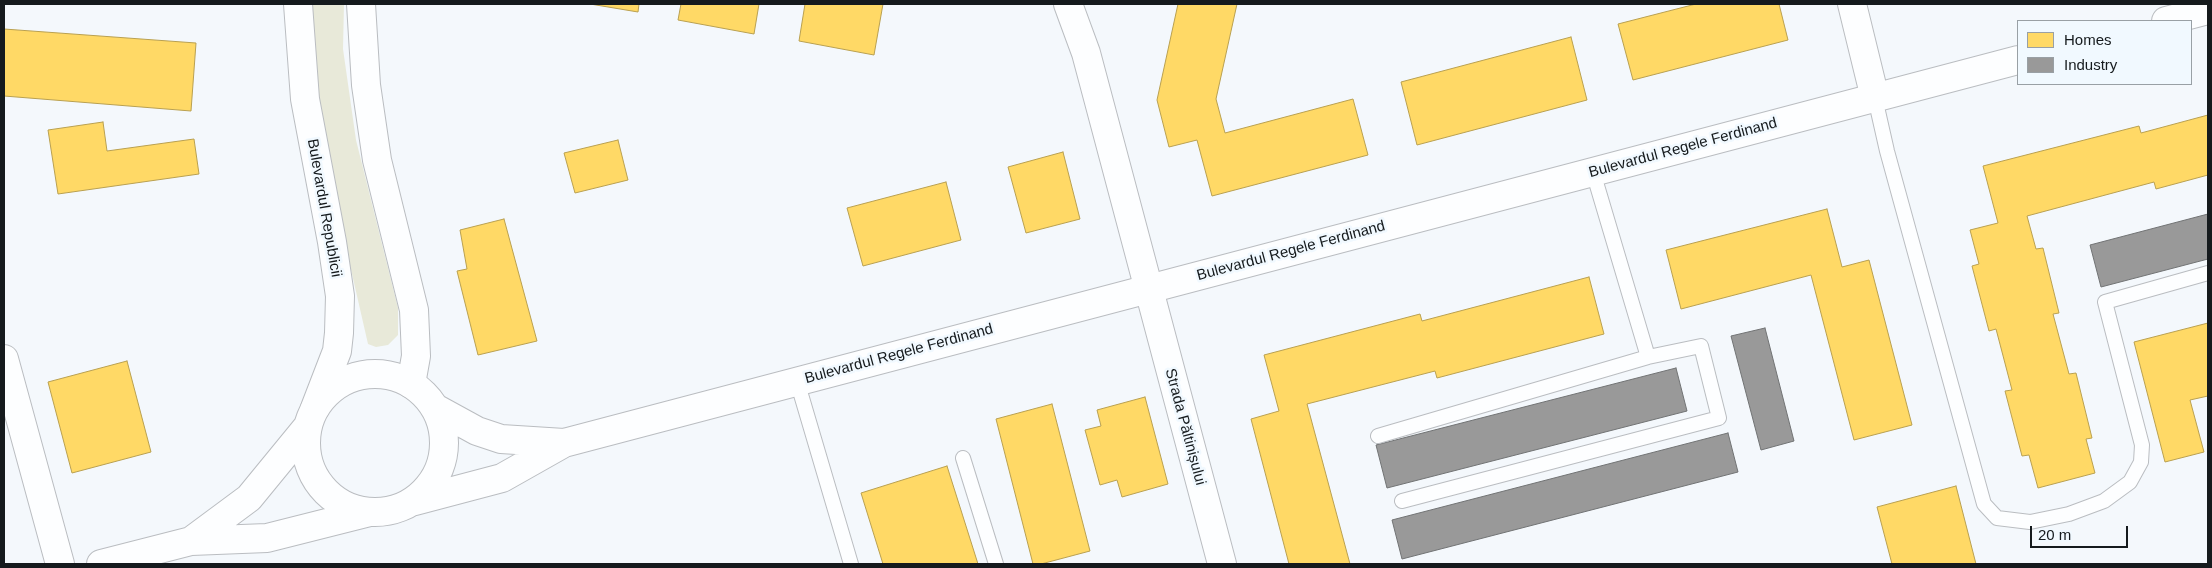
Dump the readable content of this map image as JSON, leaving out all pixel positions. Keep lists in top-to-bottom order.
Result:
{
  "streets": {
    "main road": ["Bulevardul Regele Ferdinand", "Bulevardul Republicii", "Strada Păltinișului"]
  },
  "crossings": [
    ["Bulevardul Regele Ferdinand", "Bulevardul Republicii"],
    ["Bulevardul Regele Ferdinand", "Strada Păltinișului"]
  ],
  "legend": ["Homes", "Industry"],
  "scale_bar": "20 m"
}
